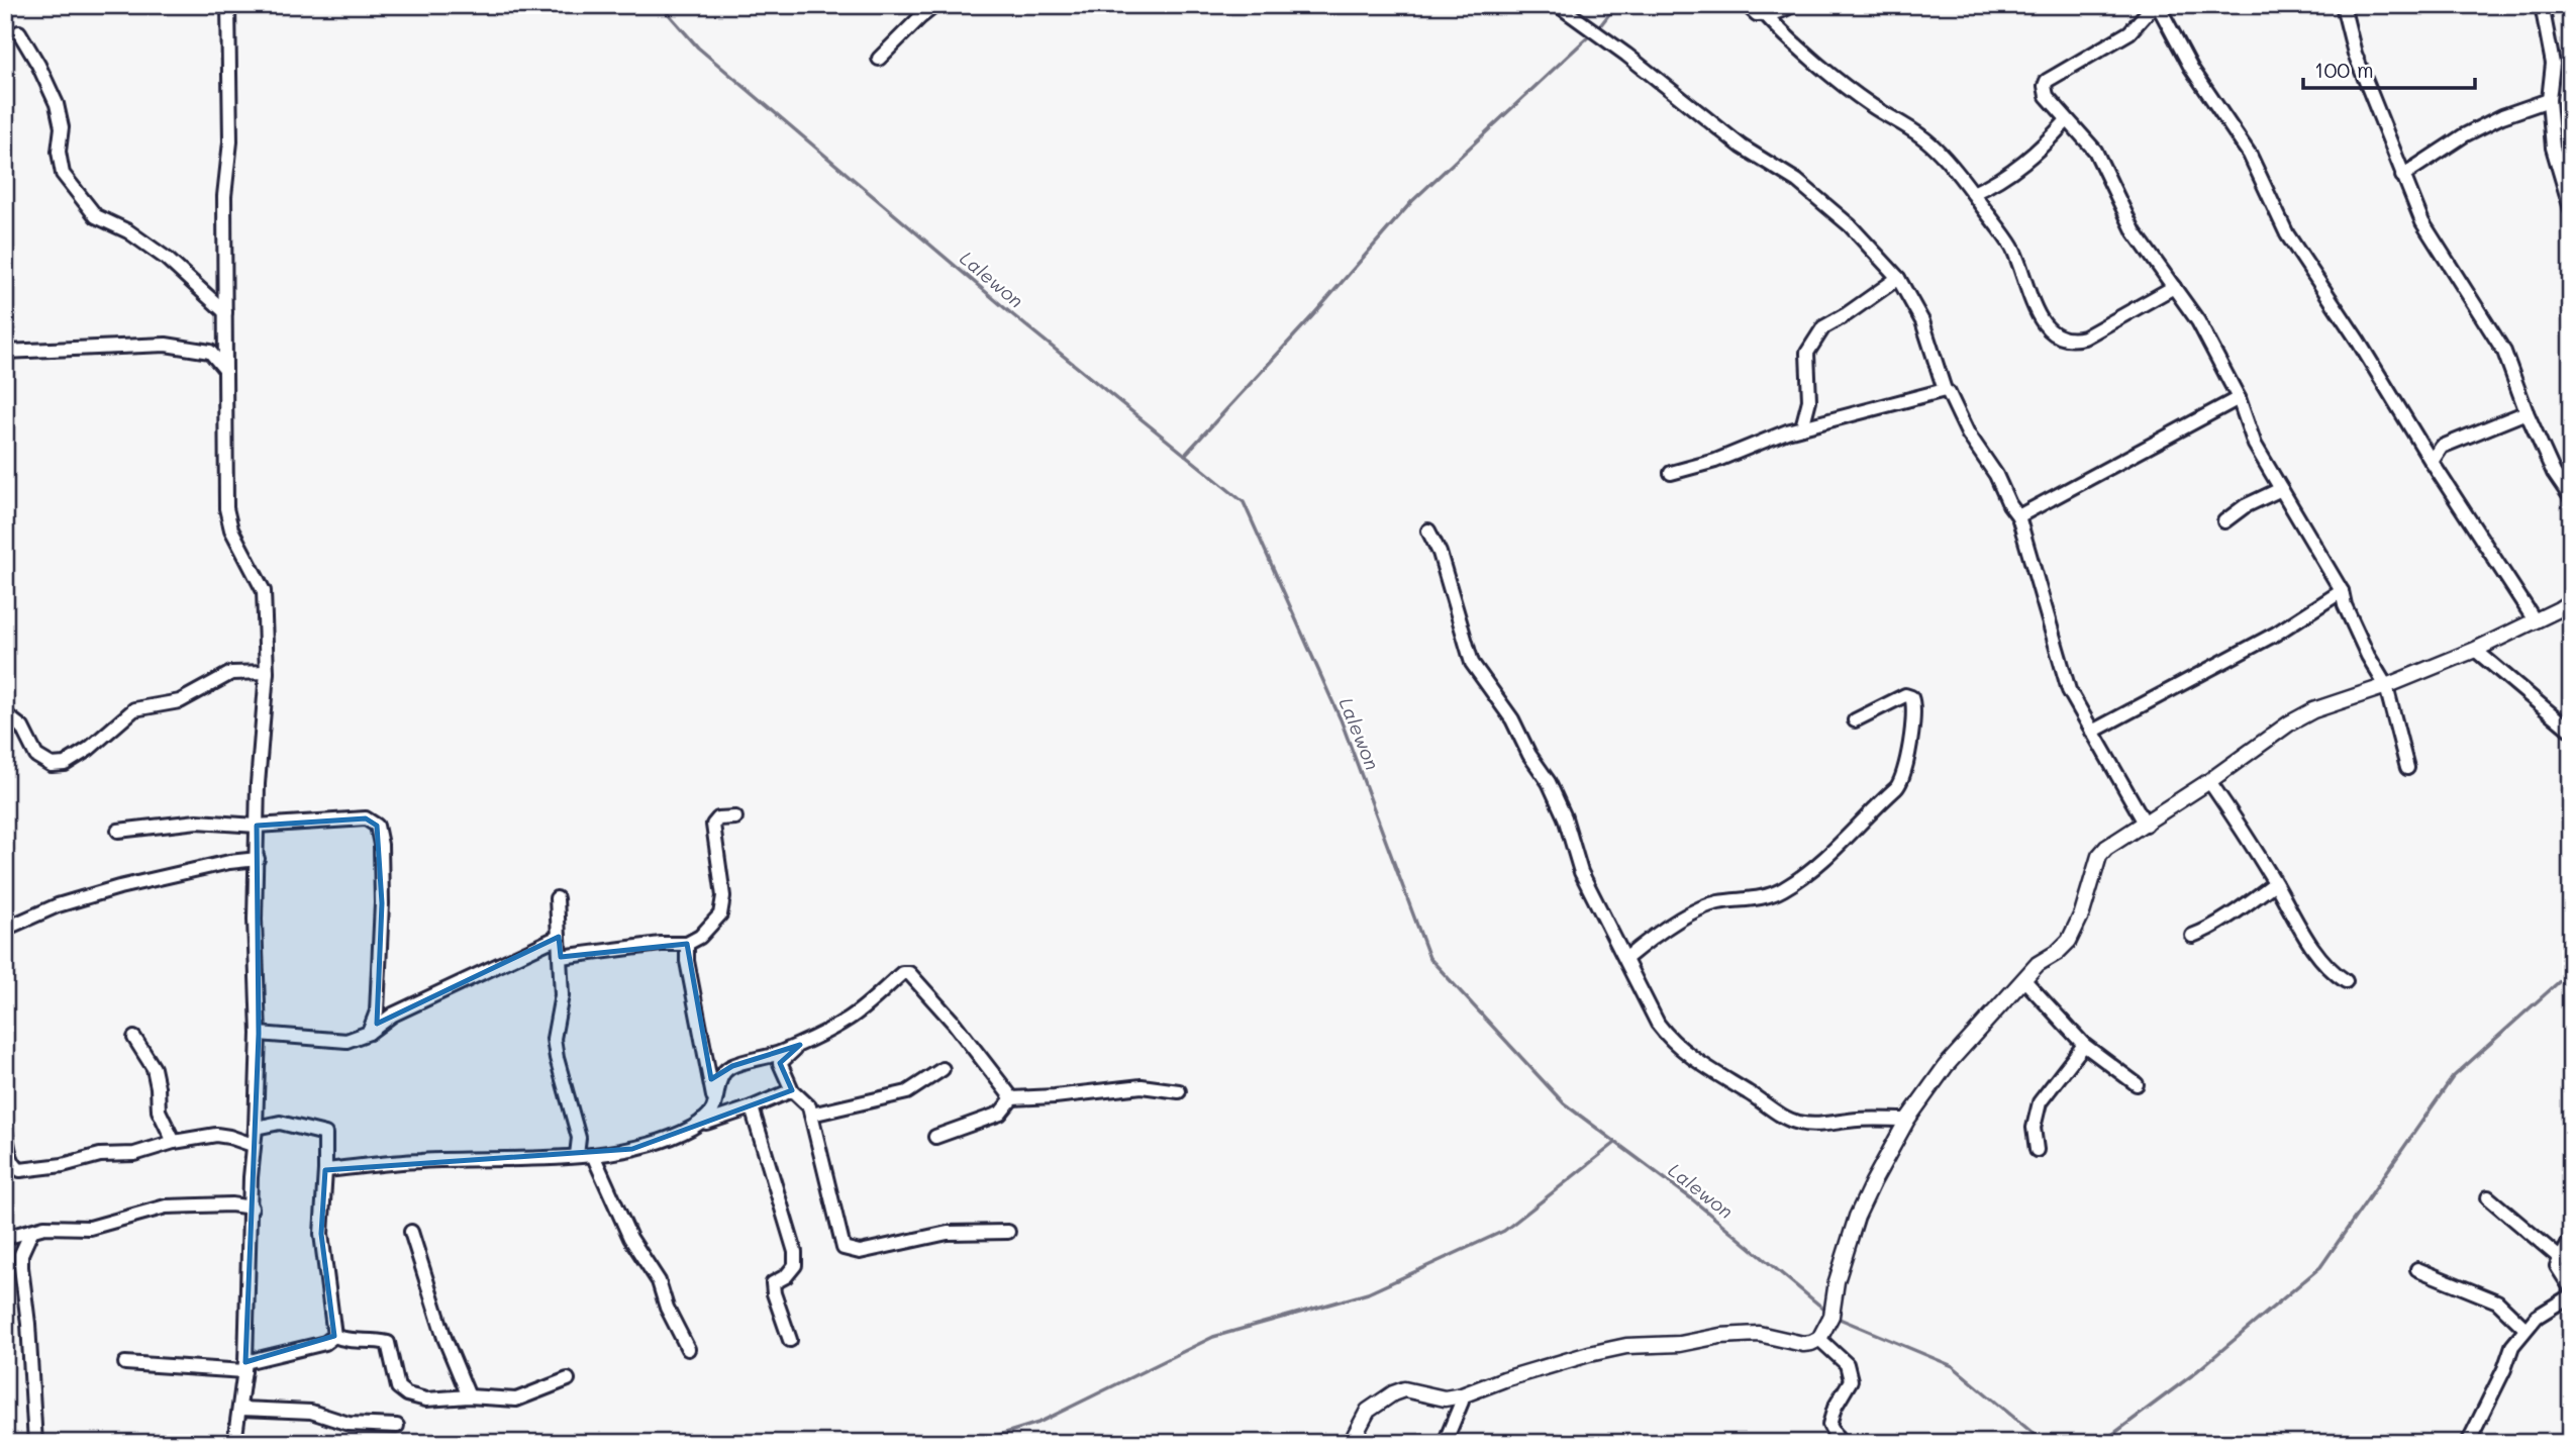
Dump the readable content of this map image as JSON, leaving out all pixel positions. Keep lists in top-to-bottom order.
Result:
{
  "water": ["Lalewon"],
  "scale_bar": "100 m"
}
